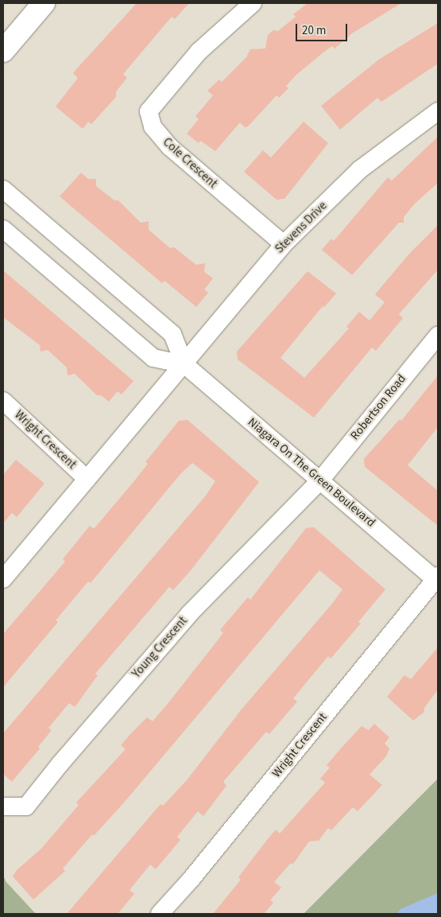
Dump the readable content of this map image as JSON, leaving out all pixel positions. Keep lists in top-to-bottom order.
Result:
{
  "streets": {
    "street": [
      "Cole Crescent",
      "Stevens Drive",
      "Robertson Road",
      "Wright Crescent",
      "Niagara On The Green Boulevard",
      "Young Crescent"
    ]
  },
  "crossings": [
    ["Cole Crescent", "Stevens Drive"],
    ["Stevens Drive", "Niagara On The Green Boulevard"],
    ["Robertson Road", "Niagara On The Green Boulevard"],
    ["Robertson Road", "Young Crescent"],
    ["Wright Crescent", "Niagara On The Green Boulevard"],
    ["Niagara On The Green Boulevard", "Young Crescent"]
  ],
  "scale_bar": "20 m"
}
